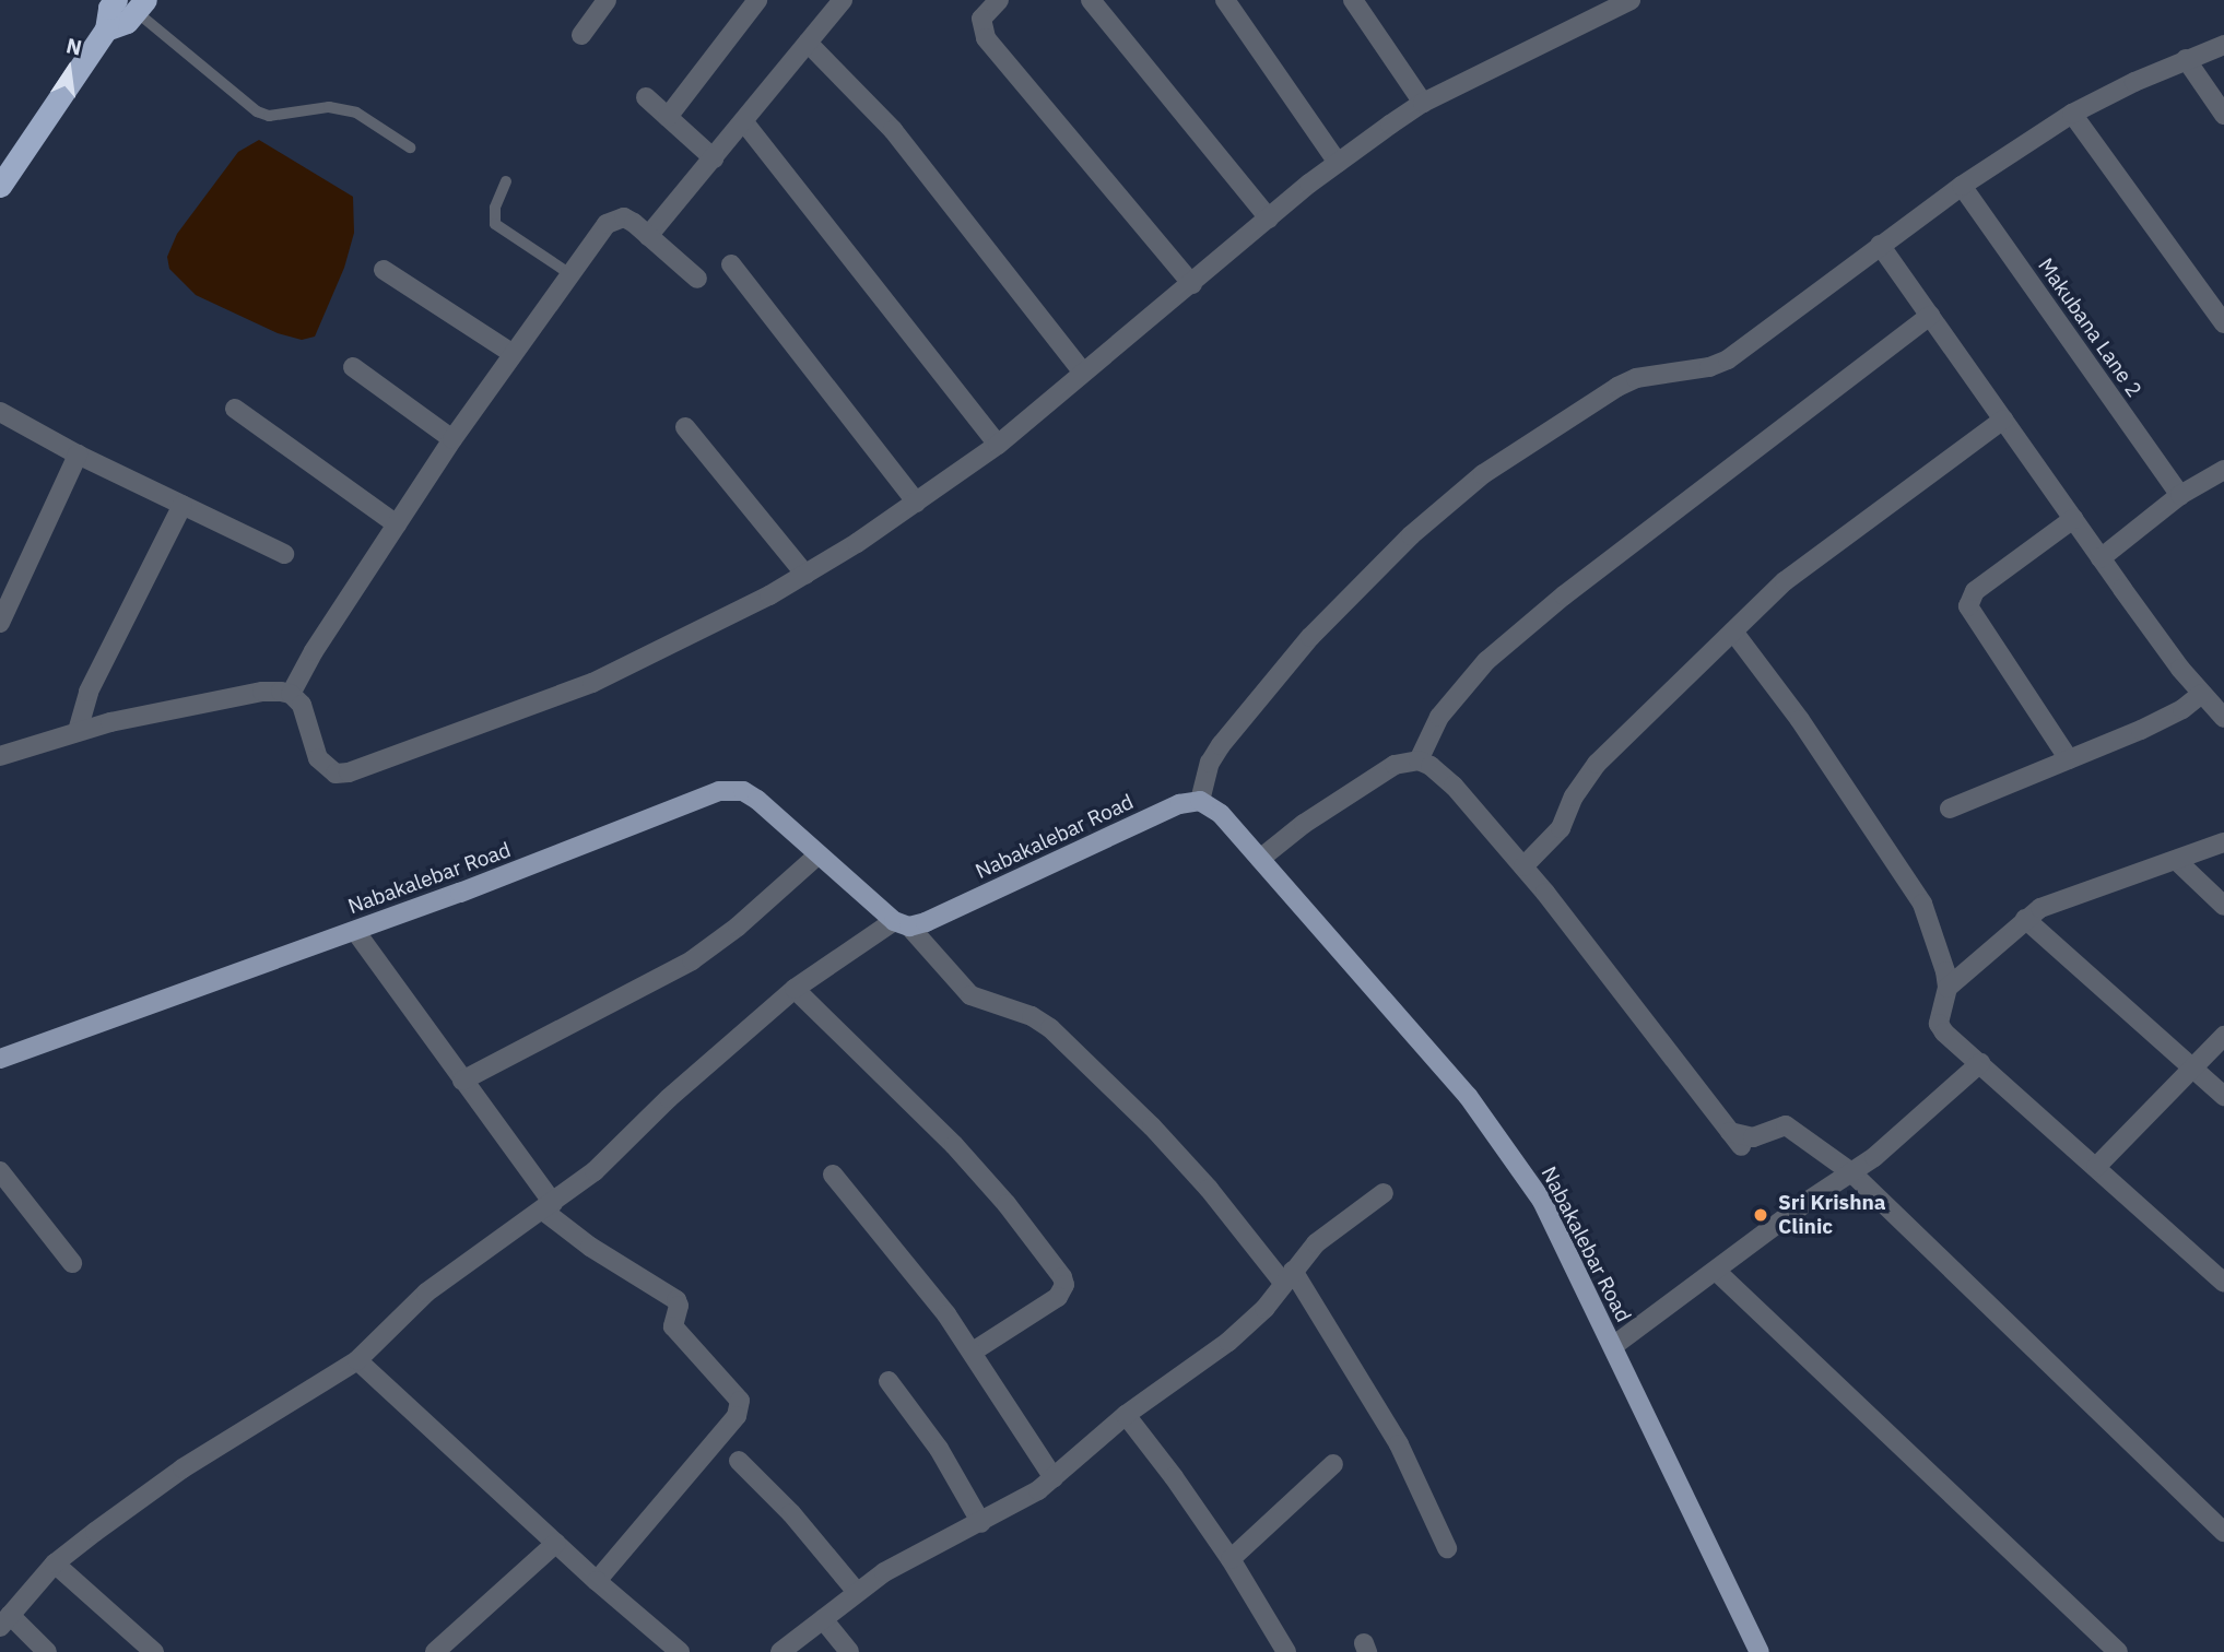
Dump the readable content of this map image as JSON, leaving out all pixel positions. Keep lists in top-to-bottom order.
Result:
{
  "streets": {
    "main road": ["Nabakalebar Road"],
    "street": ["Makubana Lane 2"]
  },
  "places": ["Sri Krishna Clinic"],
  "north": "top"
}
